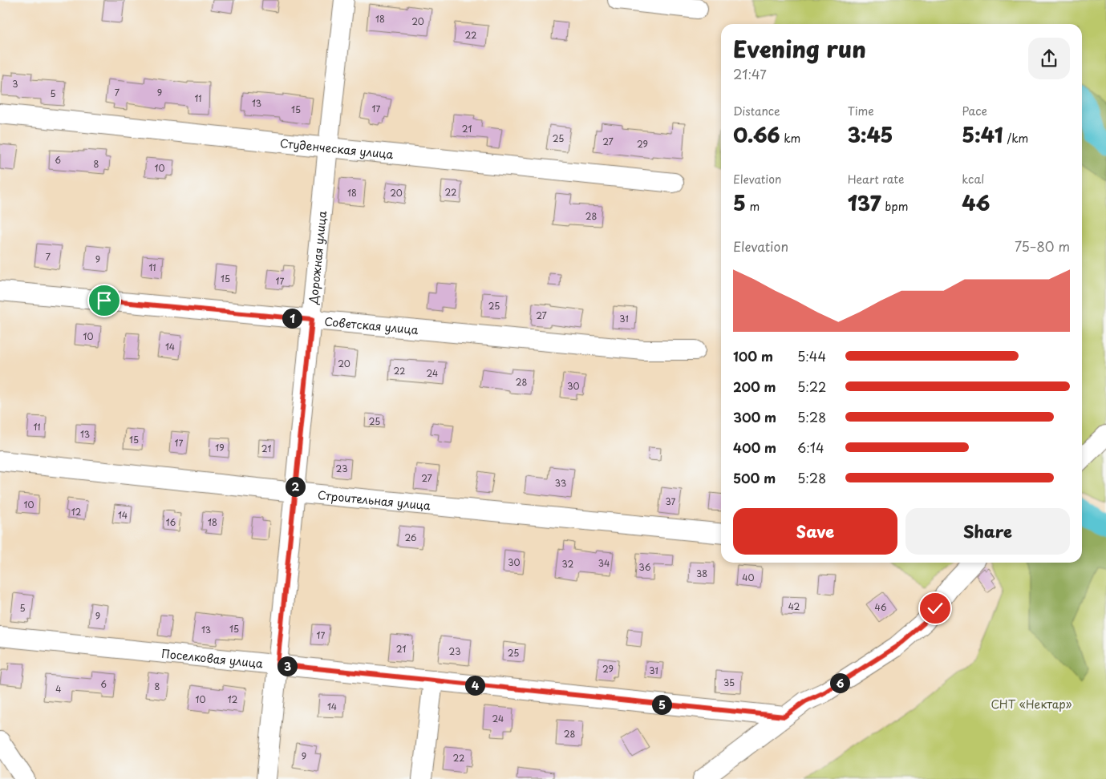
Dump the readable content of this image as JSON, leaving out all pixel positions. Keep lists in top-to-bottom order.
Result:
{
  "streets": {
    "street": [
      "Студенческая улица",
      "Дорожная улица",
      "Советская улица",
      "Строительная улица",
      "Поселковая улица"
    ]
  },
  "crossings": [
    ["Студенческая улица", "Дорожная улица"],
    ["Дорожная улица", "Советская улица"],
    ["Дорожная улица", "Строительная улица"],
    ["Дорожная улица", "Поселковая улица"]
  ],
  "parks": ["СНТ «Нектар»"],
  "house_numbers": [
    "18",
    "20",
    "22",
    "3",
    "7",
    "9",
    "5",
    "11",
    "13",
    "17",
    "15",
    "21",
    "25",
    "27",
    "29",
    "6",
    "8",
    "10",
    "22",
    "18",
    "20",
    "28",
    "7",
    "9",
    "11",
    "15",
    "17",
    "25",
    "27",
    "31",
    "10",
    "14",
    "20",
    "22",
    "24",
    "28",
    "30",
    "25",
    "11",
    "13",
    "15",
    "17",
    "19",
    "21",
    "23",
    "27",
    "33",
    "37",
    "10",
    "12",
    "14",
    "16",
    "18",
    "26",
    "30",
    "34",
    "32",
    "36",
    "38",
    "40",
    "42",
    "46",
    "5",
    "9",
    "15",
    "13",
    "17",
    "21",
    "23",
    "25",
    "29",
    "31",
    "35",
    "6",
    "8",
    "4",
    "10",
    "12",
    "14",
    "24",
    "28",
    "9",
    "22"
  ],
  "page": {
    "heading": ["Evening run", "21:47"],
    "stats": [
      ["Distance", "0.66 km"],
      ["Time", "3:45"],
      ["Pace", "5:41 /km"],
      ["Elevation", "5 m"],
      ["Heart rate", "137 bpm"],
      ["kcal", "46"]
    ],
    "chart": ["Elevation", "75–80 m"],
    "pins": [
      "1",
      "2",
      "3",
      "6",
      "4",
      "5"
    ],
    "list": [
      {
        "name": "100 m",
        "note": "5:44"
      },
      {
        "name": "200 m",
        "note": "5:22"
      },
      {
        "name": "300 m",
        "note": "5:28"
      },
      {
        "name": "400 m",
        "note": "6:14"
      },
      {
        "name": "500 m",
        "note": "5:28"
      }
    ],
    "buttons": ["Save", "Share"]
  }
}
